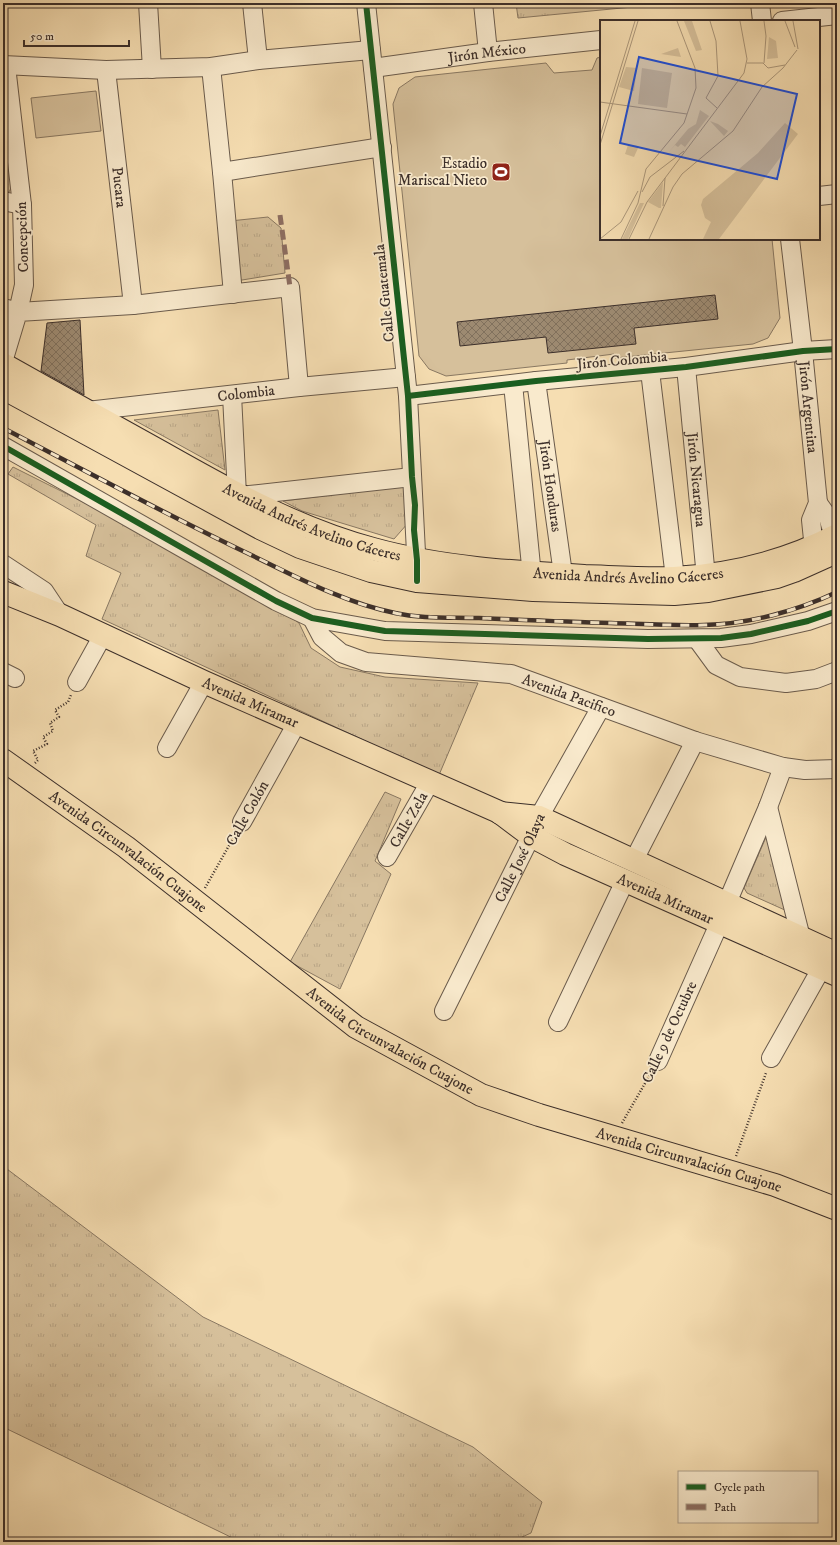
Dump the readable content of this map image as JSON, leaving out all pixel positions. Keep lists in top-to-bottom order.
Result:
{
  "streets": {
    "main road": ["Avenida Andrés Avelino Cáceres", "Avenida Miramar", "Avenida Circunvalación Cuajone"],
    "street": [
      "Jirón México",
      "Pucara",
      "Concepción",
      "Calle Guatemala",
      "Jirón Colombia",
      "Colombia",
      "Jirón Argentina",
      "Jirón Nicaragua",
      "Jirón Honduras",
      "Avenida Pacifico",
      "Calle Colón",
      "Calle Zela",
      "Calle José Olaya",
      "Calle 9 de Octubre"
    ]
  },
  "crossings": [
    ["Jirón México", "Calle Guatemala"],
    ["Concepción", "Avenida Andrés Avelino Cáceres"],
    ["Calle Guatemala", "Jirón Colombia"],
    ["Calle Guatemala", "Colombia"],
    ["Calle Guatemala", "Avenida Andrés Avelino Cáceres"],
    ["Jirón Colombia", "Jirón Argentina"],
    ["Jirón Colombia", "Jirón Nicaragua"],
    ["Jirón Colombia", "Jirón Honduras"],
    ["Colombia", "Avenida Andrés Avelino Cáceres"],
    ["Jirón Argentina", "Avenida Andrés Avelino Cáceres"],
    ["Jirón Nicaragua", "Avenida Andrés Avelino Cáceres"],
    ["Jirón Honduras", "Avenida Andrés Avelino Cáceres"],
    ["Avenida Pacifico", "Calle José Olaya"],
    ["Avenida Miramar", "Calle Colón"],
    ["Avenida Miramar", "Calle Zela"],
    ["Avenida Miramar", "Calle José Olaya"],
    ["Avenida Miramar", "Calle 9 de Octubre"],
    ["Calle Colón", "Avenida Circunvalación Cuajone"],
    ["Avenida Circunvalación Cuajone", "Calle 9 de Octubre"]
  ],
  "places": {
    "sports": ["Estadio Mariscal Nieto"]
  },
  "legend": ["Cycle path", "Path"],
  "scale_bar": "50 m"
}
